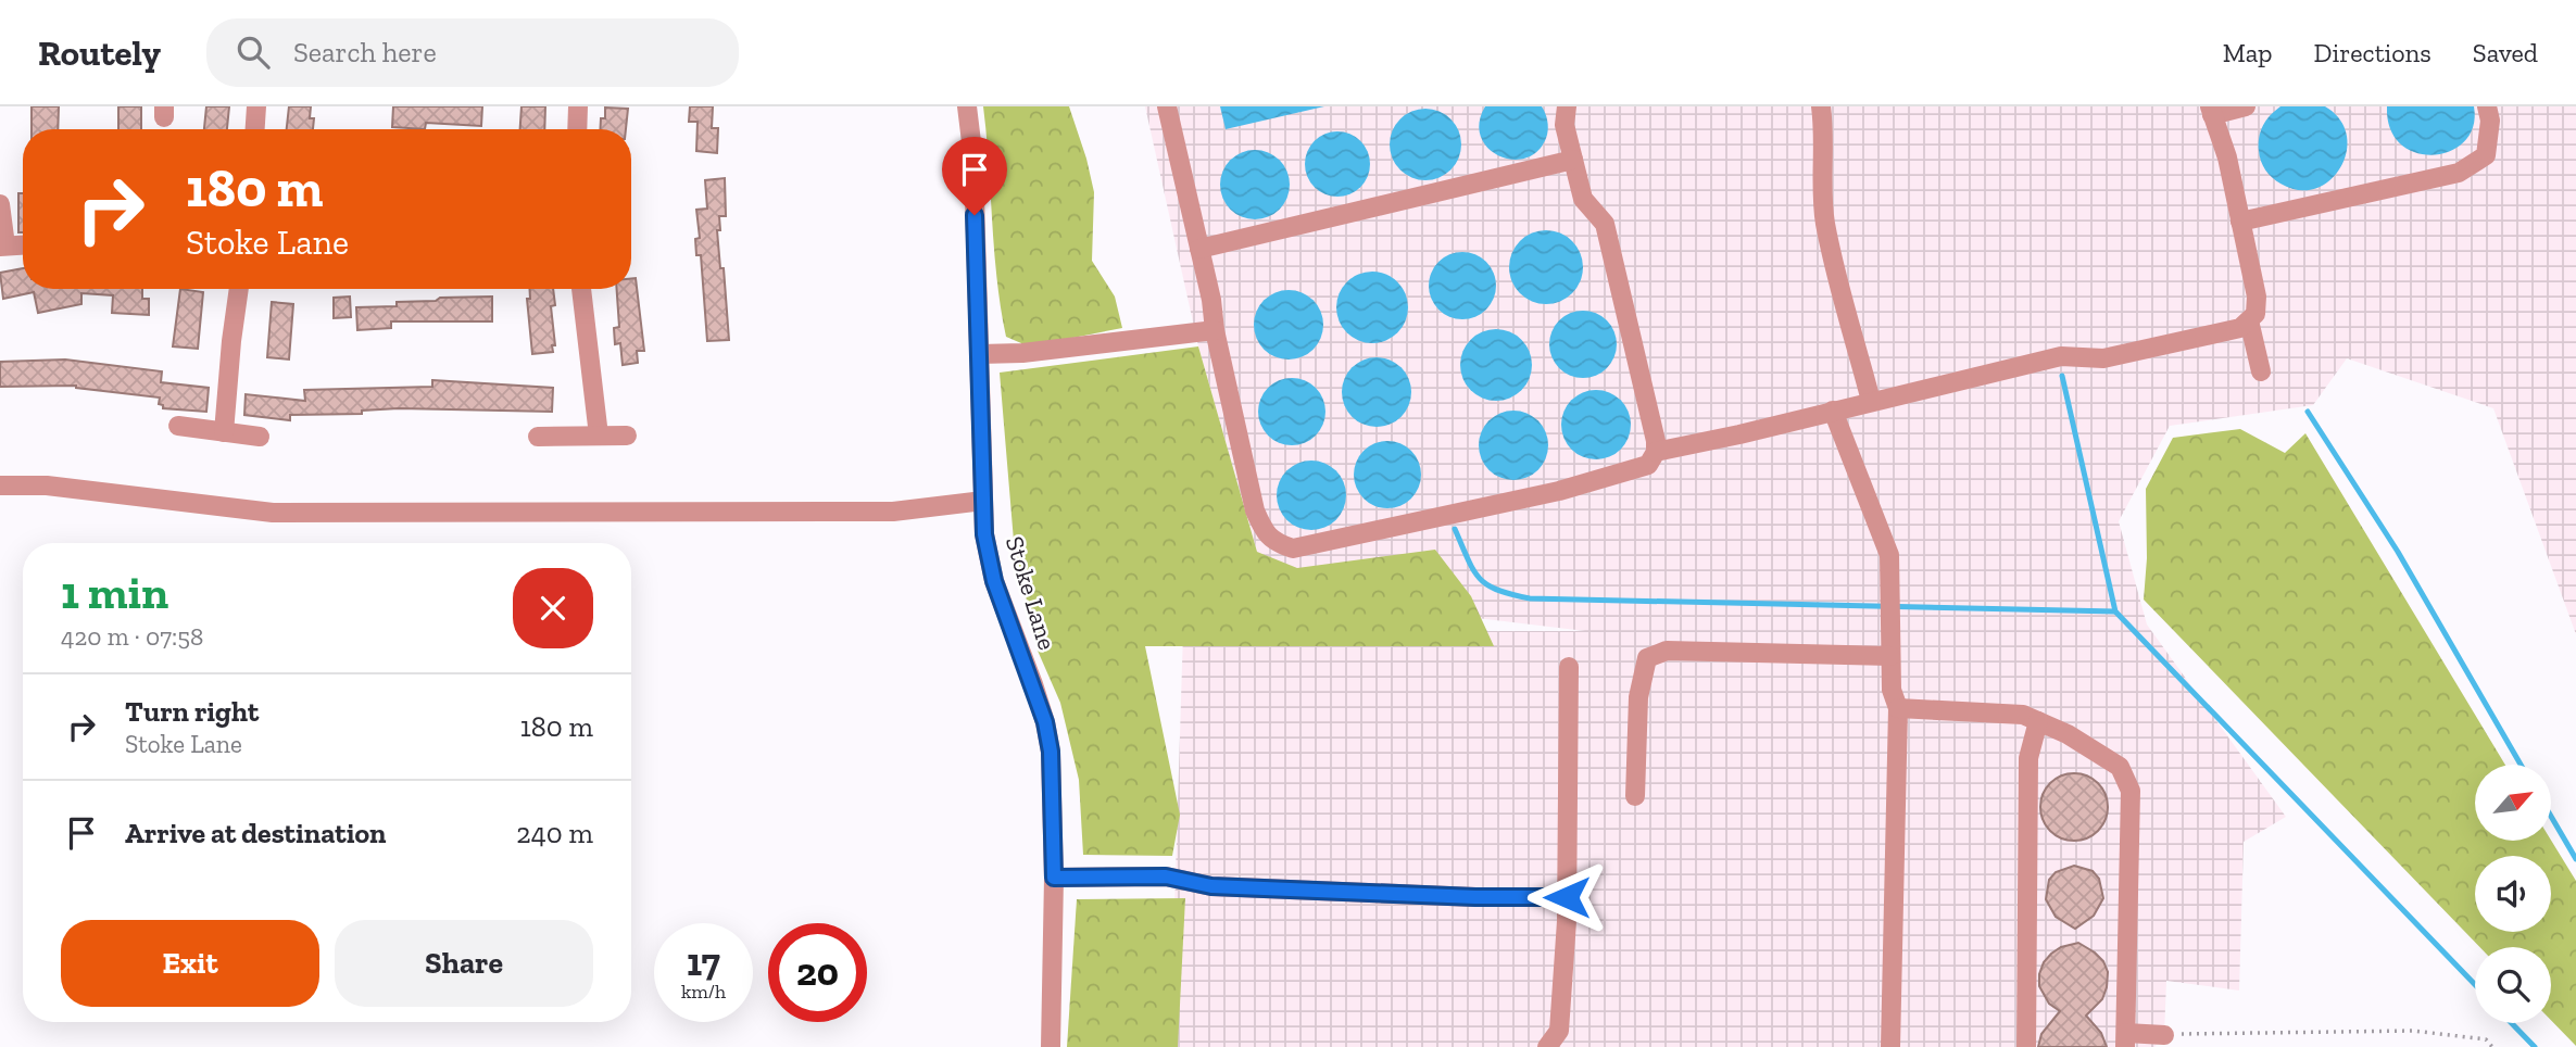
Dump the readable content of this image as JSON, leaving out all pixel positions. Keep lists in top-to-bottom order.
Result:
{
  "streets": {
    "street": ["Stoke Lane"]
  },
  "north": "top right",
  "page": {
    "header": "Routely",
    "search": "Search here",
    "nav": ["Map", "Directions", "Saved"],
    "turn": ["180 m", "Stoke Lane"],
    "heading": ["1 min", "420 m · 07:58"],
    "list": [
      {
        "name": "Turn right",
        "note": "Stoke Lane",
        "value": "180 m"
      },
      {
        "name": "Arrive at destination",
        "value": "240 m"
      }
    ],
    "buttons": ["Exit", "Share"],
    "speed": "17 km/h",
    "limit": "20"
  }
}
